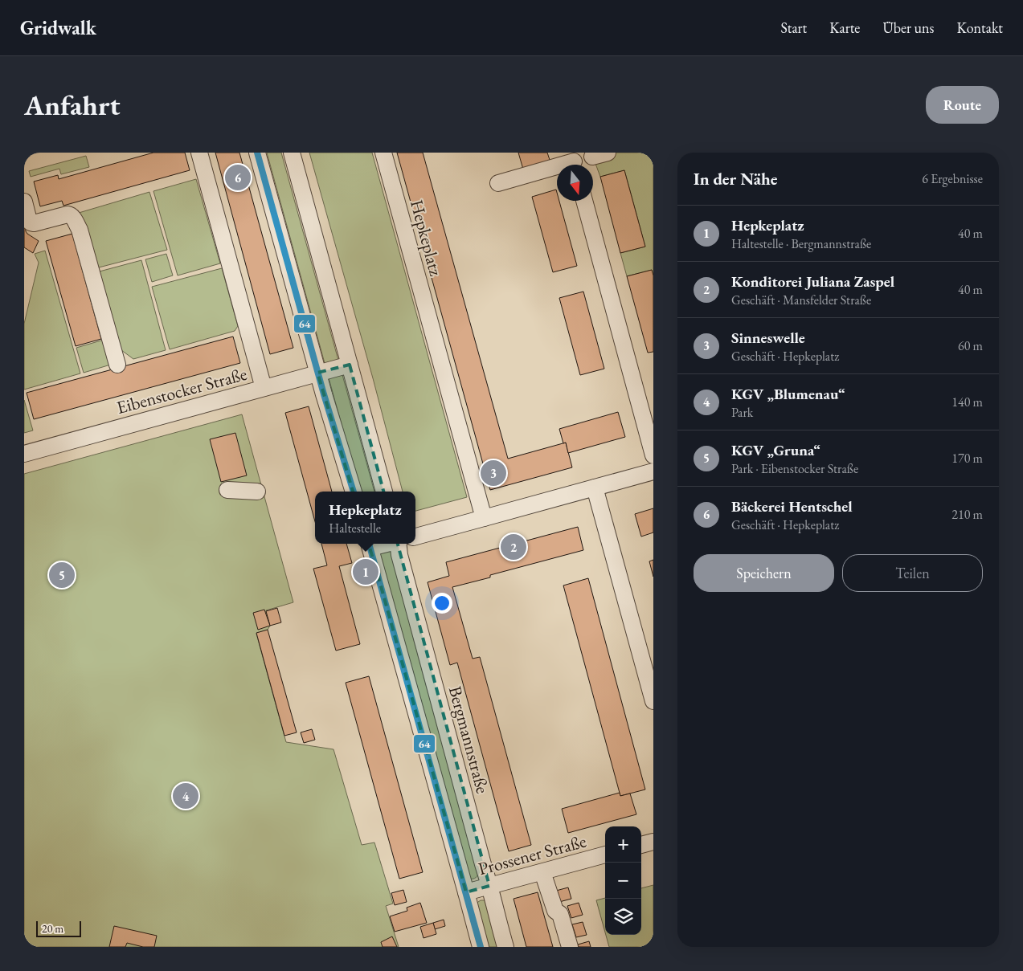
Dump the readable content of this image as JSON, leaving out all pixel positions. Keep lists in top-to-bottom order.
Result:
{
  "streets": {
    "street": [
      "Hepkeplatz",
      "Eibenstocker Straße",
      "Bergmannstraße",
      "Prossener Straße"
    ]
  },
  "crossings": [
    ["Bergmannstraße", "Prossener Straße"]
  ],
  "lines": ["transit line 64"],
  "scale_bar": "20 m",
  "north": "bottom",
  "page": {
    "header": "Gridwalk",
    "nav": [
      "Start",
      "Karte",
      "Über uns",
      "Kontakt"
    ],
    "buttons": [
      "Route",
      ["Speichern", "Teilen"]
    ],
    "title": "Anfahrt",
    "heading": ["In der Nähe", "6 Ergebnisse"],
    "pins": [
      "6",
      "3",
      "2",
      "1",
      "5",
      "4"
    ],
    "list": [
      {
        "mark": "1",
        "name": "Hepkeplatz",
        "note": "Haltestelle · Bergmannstraße",
        "value": "40 m"
      },
      {
        "mark": "2",
        "name": "Konditorei Juliana Zaspel",
        "note": "Geschäft · Mansfelder Straße",
        "value": "40 m"
      },
      {
        "mark": "3",
        "name": "Sinneswelle",
        "note": "Geschäft · Hepkeplatz",
        "value": "60 m"
      },
      {
        "mark": "4",
        "name": "KGV „Blumenau“",
        "note": "Park",
        "value": "140 m"
      },
      {
        "mark": "5",
        "name": "KGV „Gruna“",
        "note": "Park · Eibenstocker Straße",
        "value": "170 m"
      },
      {
        "mark": "6",
        "name": "Bäckerei Hentschel",
        "note": "Geschäft · Hepkeplatz",
        "value": "210 m"
      }
    ],
    "popup": ["Hepkeplatz", "Haltestelle"],
    "map_buttons": ["+", "−"],
    "scale": "20 m"
  }
}
